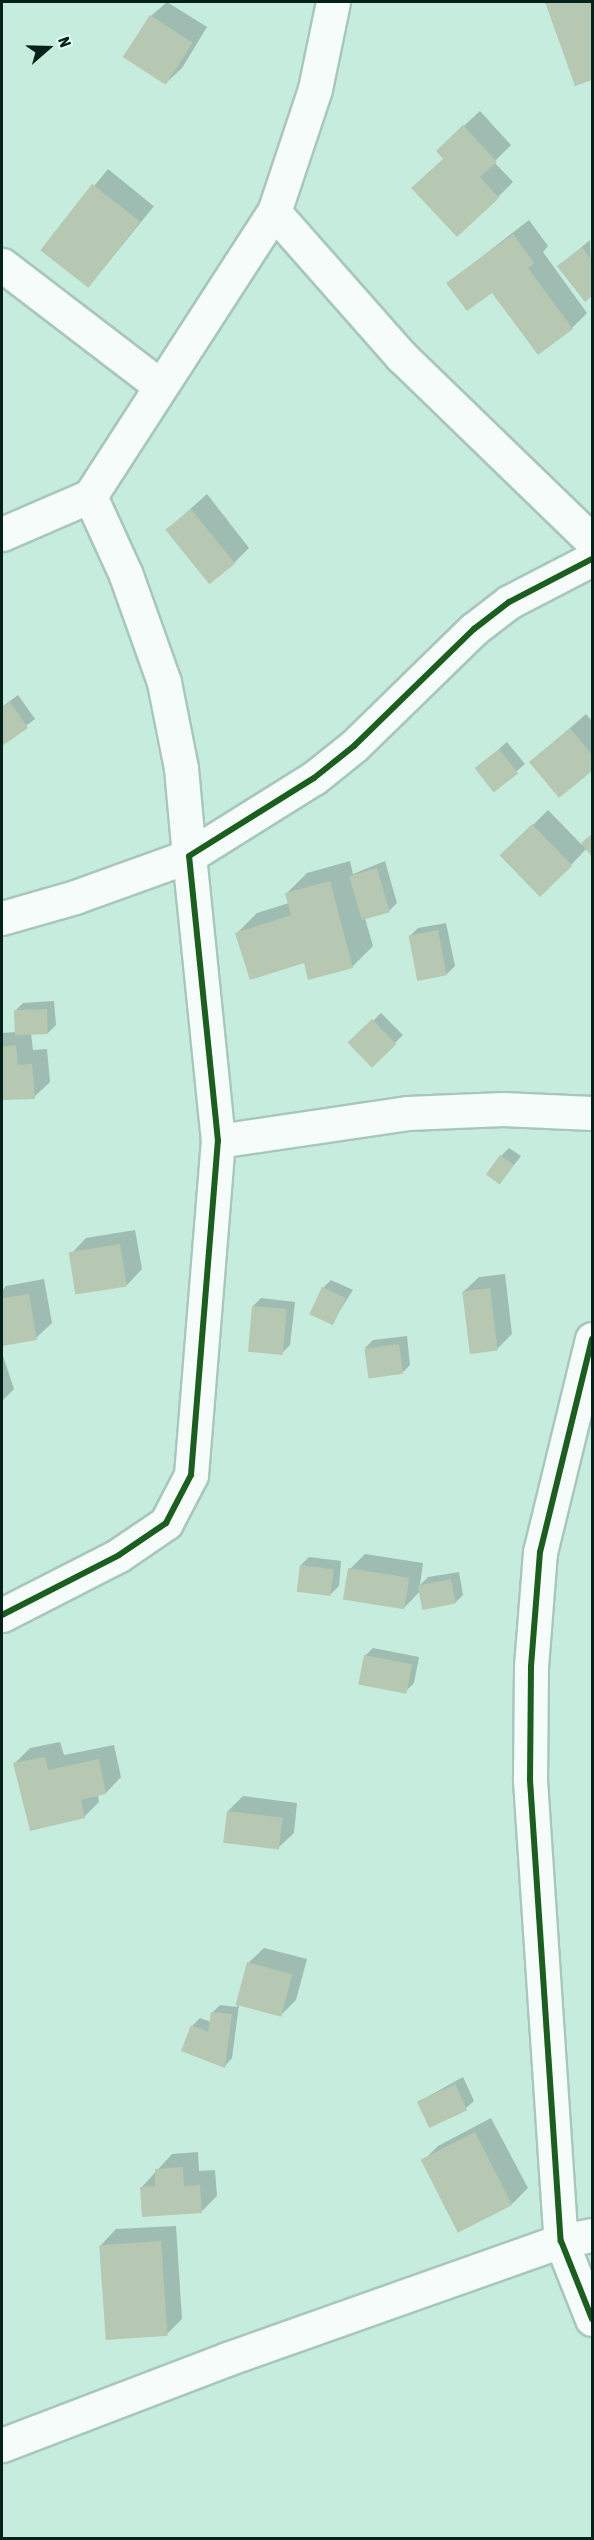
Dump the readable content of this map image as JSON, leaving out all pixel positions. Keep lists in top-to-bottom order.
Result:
{
  "north": "right"
}
